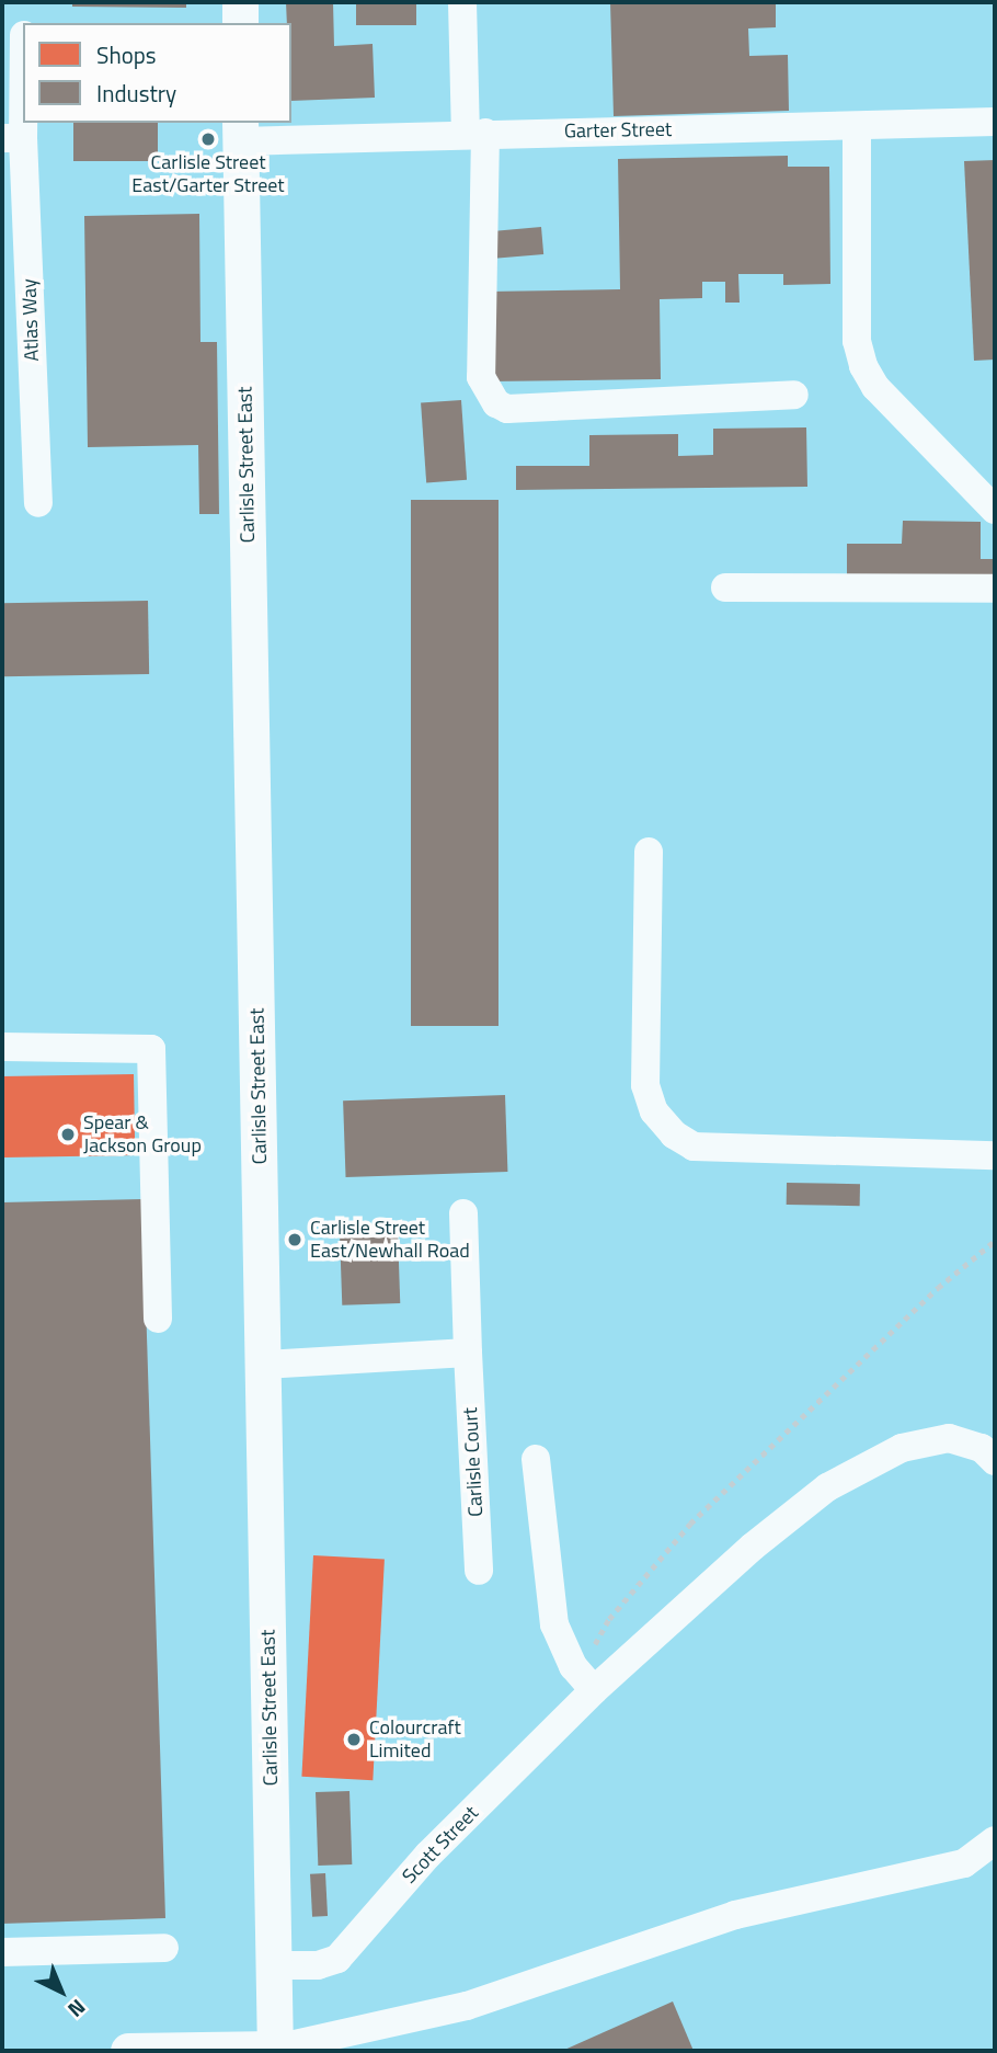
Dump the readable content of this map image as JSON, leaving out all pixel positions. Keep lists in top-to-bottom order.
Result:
{
  "streets": {
    "main road": ["Carlisle Street East"],
    "street": [
      "Garter Street",
      "Atlas Way",
      "Carlisle Court",
      "Scott Street"
    ]
  },
  "crossings": [
    ["Garter Street", "Carlisle Street East"],
    ["Carlisle Street East", "Scott Street"]
  ],
  "places": [
    "Carlisle Street East/Garter Street",
    "Spear & Jackson Group",
    "Carlisle Street East/Newhall Road",
    "Colourcraft Limited"
  ],
  "legend": ["Shops", "Industry"],
  "north": "bottom right"
}
